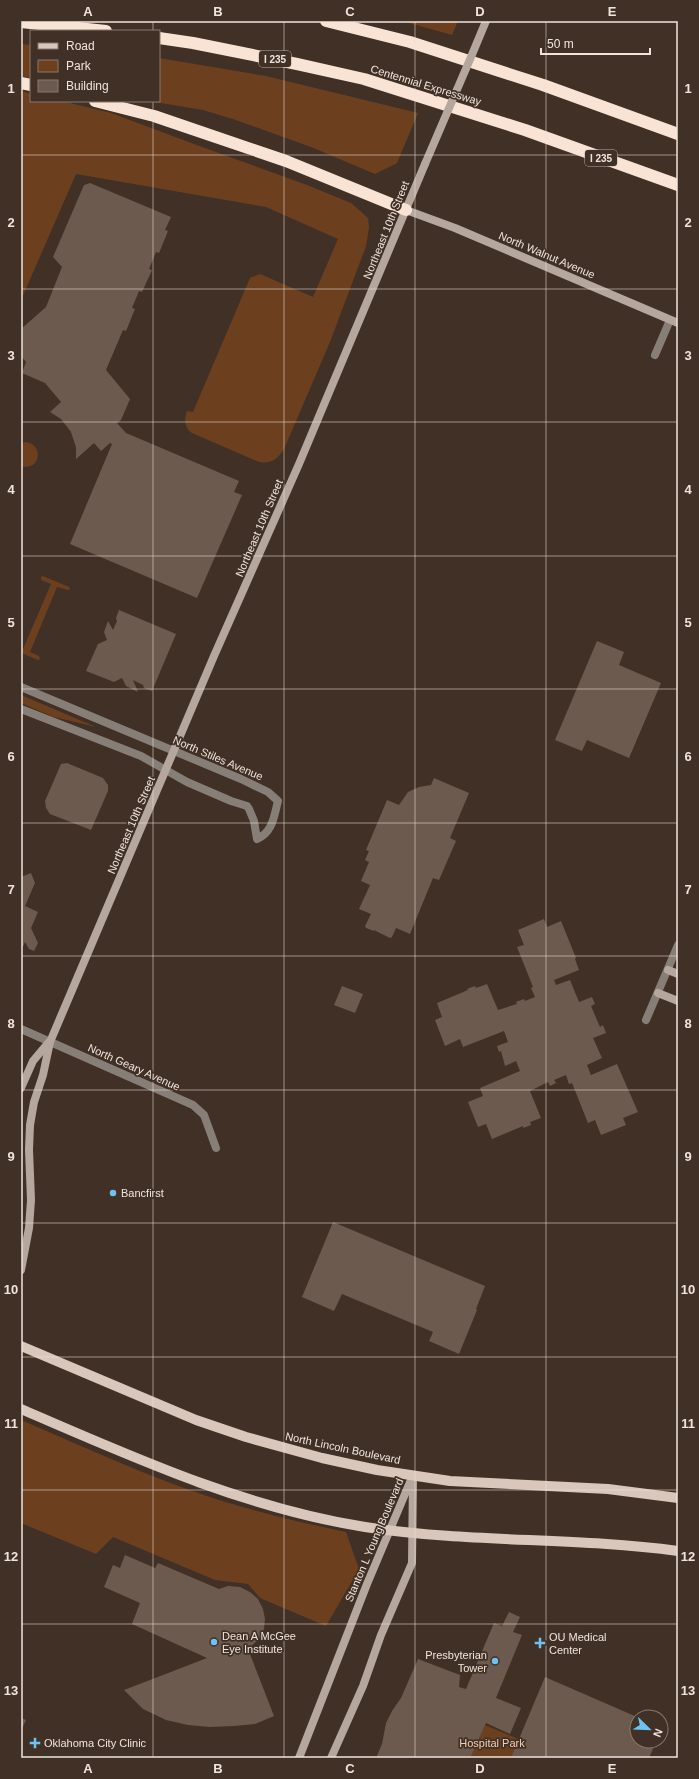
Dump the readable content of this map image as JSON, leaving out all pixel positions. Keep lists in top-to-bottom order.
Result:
{
  "streets": {
    "highway": ["I 235", "Centennial Expressway"],
    "main road": [
      "Northeast 10th Street",
      "North Walnut Avenue",
      "North Lincoln Boulevard",
      "Stanton L Young Boulevard"
    ],
    "street": ["North Stiles Avenue", "North Geary Avenue"]
  },
  "crossings": [
    ["Northeast 10th Street", "North Walnut Avenue"],
    ["Northeast 10th Street", "North Stiles Avenue"],
    ["Northeast 10th Street", "North Geary Avenue"],
    ["North Lincoln Boulevard", "Stanton L Young Boulevard"]
  ],
  "parks": ["Hospital Park"],
  "places": {
    "other": ["Bancfirst", "Dean A McGee Eye Institute", "Presbyterian Tower"],
    "health": ["OU Medical Center", "Oklahoma City Clinic"]
  },
  "legend": ["Road", "Park", "Building"],
  "scale_bar": "50 m",
  "north": "bottom right",
  "grid": {
    "columns": [
      "A",
      "B",
      "C",
      "D",
      "E"
    ],
    "rows": [
      "1",
      "2",
      "3",
      "4",
      "5",
      "6",
      "7",
      "8",
      "9",
      "10",
      "11",
      "12",
      "13"
    ]
  }
}
